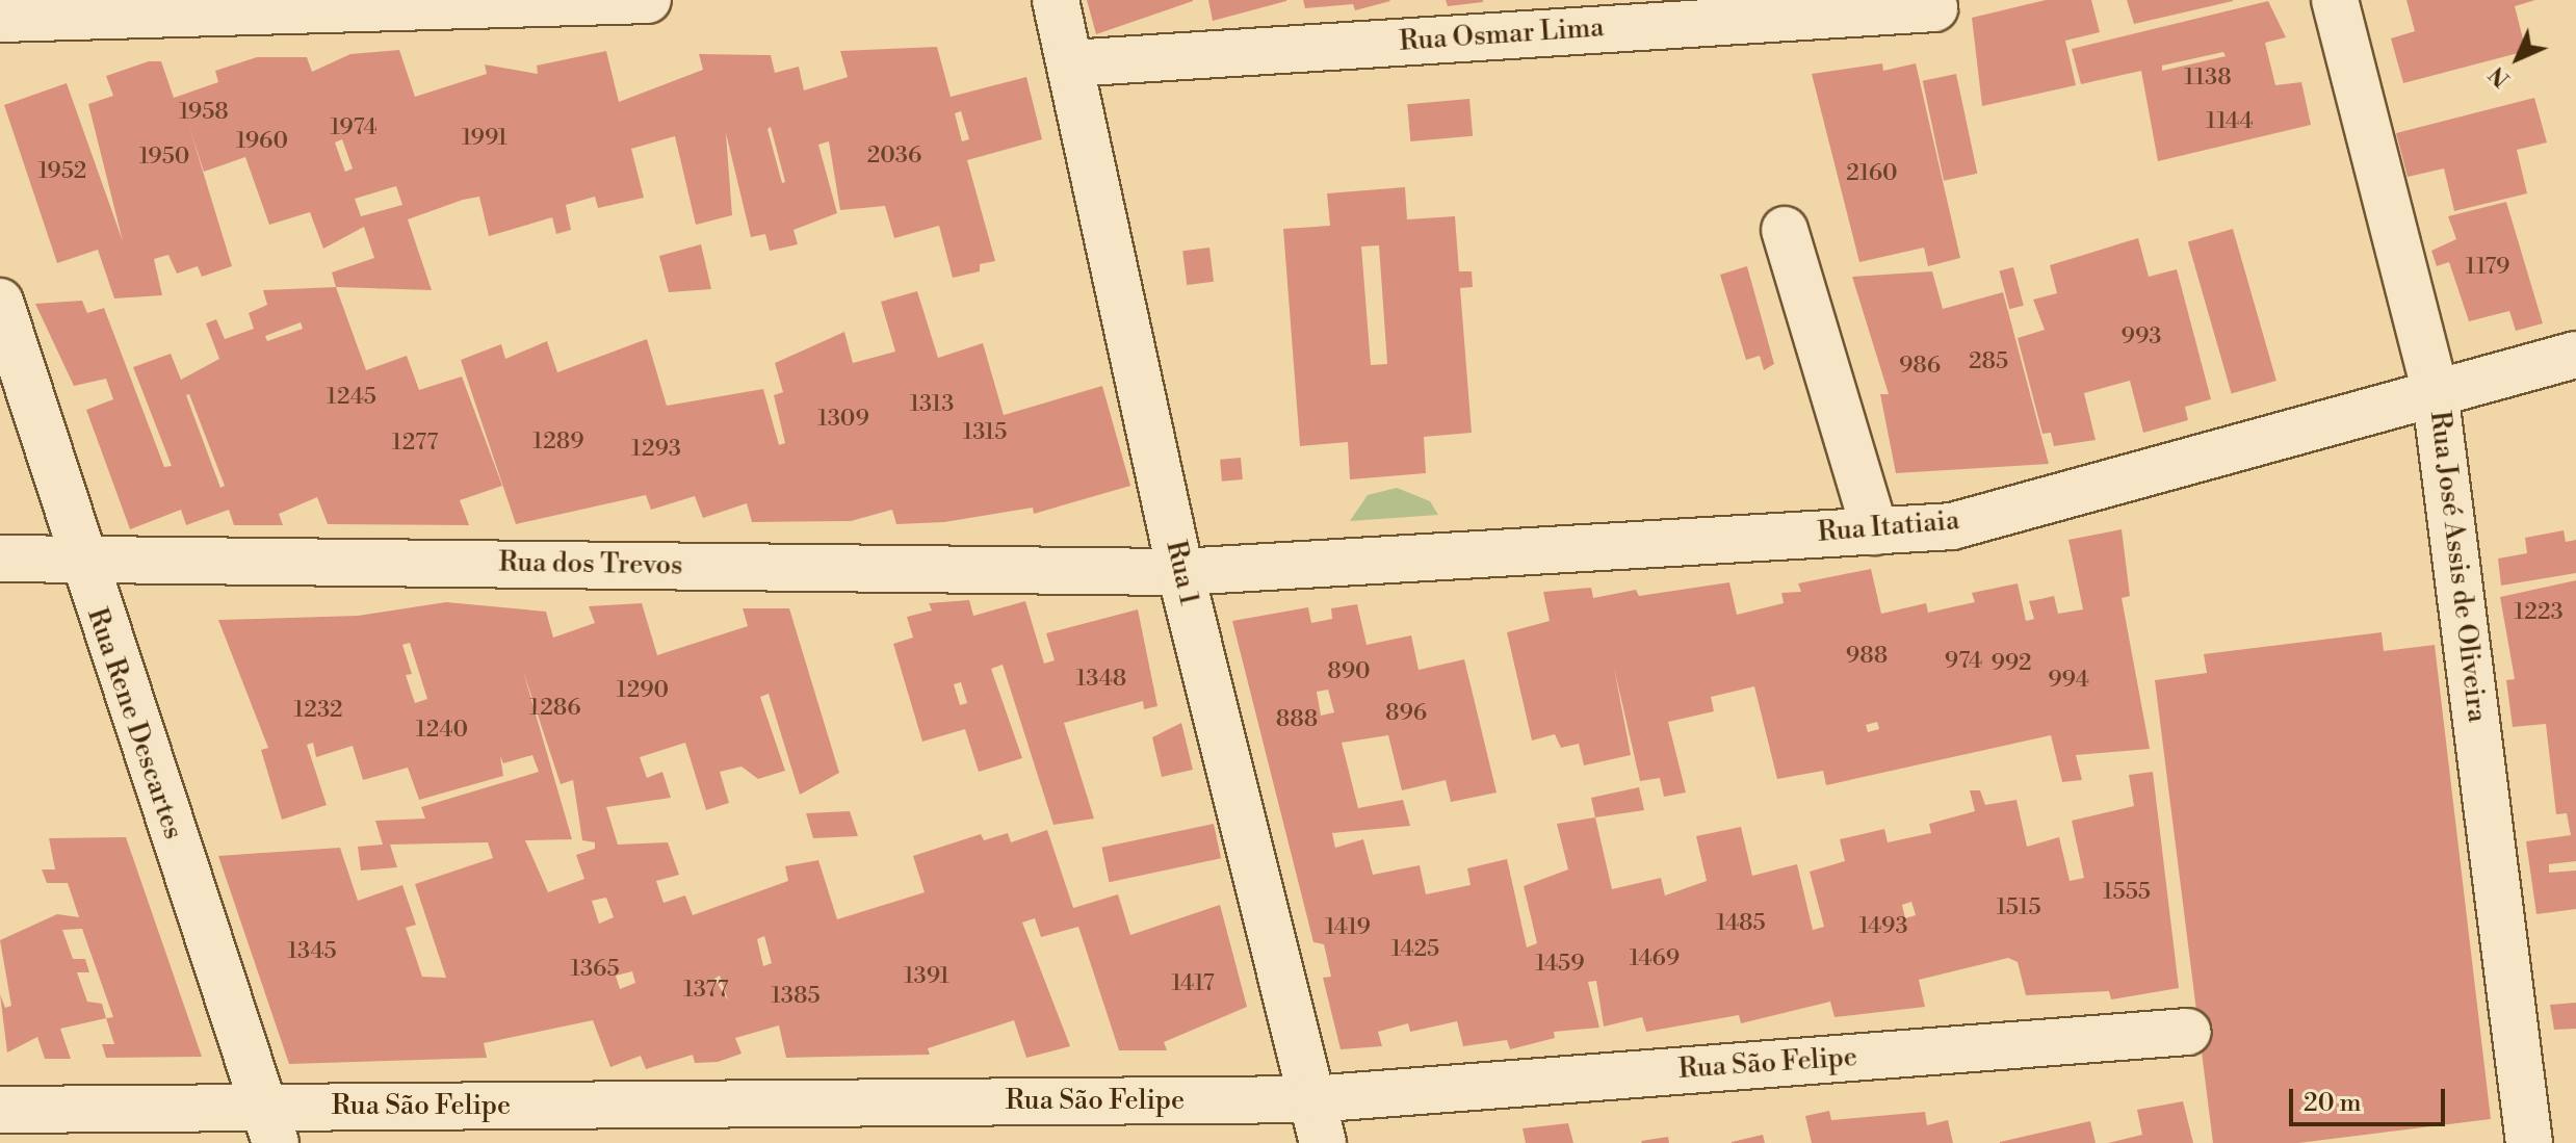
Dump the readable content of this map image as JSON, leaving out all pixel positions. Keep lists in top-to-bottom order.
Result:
{
  "streets": {
    "street": [
      "Rua Osmar Lima",
      "Rua Itatiaia",
      "Rua dos Trevos",
      "Rua José Assis de Oliveira",
      "Rua 1",
      "Rua Rene Descartes",
      "Rua São Felipe"
    ]
  },
  "crossings": [
    ["Rua Osmar Lima", "Rua 1"],
    ["Rua Itatiaia", "Rua dos Trevos"],
    ["Rua Itatiaia", "Rua José Assis de Oliveira"],
    ["Rua Itatiaia", "Rua 1"],
    ["Rua dos Trevos", "Rua 1"],
    ["Rua dos Trevos", "Rua Rene Descartes"],
    ["Rua 1", "Rua São Felipe"],
    ["Rua Rene Descartes", "Rua São Felipe"]
  ],
  "house_numbers": [
    "1138",
    "1958",
    "1144",
    "1974",
    "1991",
    "1960",
    "2036",
    "1950",
    "1952",
    "2160",
    "1179",
    "993",
    "285",
    "986",
    "1245",
    "1313",
    "1309",
    "1315",
    "1289",
    "1277",
    "1293",
    "1223",
    "988",
    "974",
    "992",
    "890",
    "1348",
    "994",
    "1290",
    "1286",
    "1232",
    "896",
    "888",
    "1240",
    "1555",
    "1515",
    "1485",
    "1493",
    "1419",
    "1425",
    "1345",
    "1469",
    "1459",
    "1365",
    "1391",
    "1417",
    "1377",
    "1385"
  ],
  "scale_bar": "20 m",
  "north": "bottom left"
}
